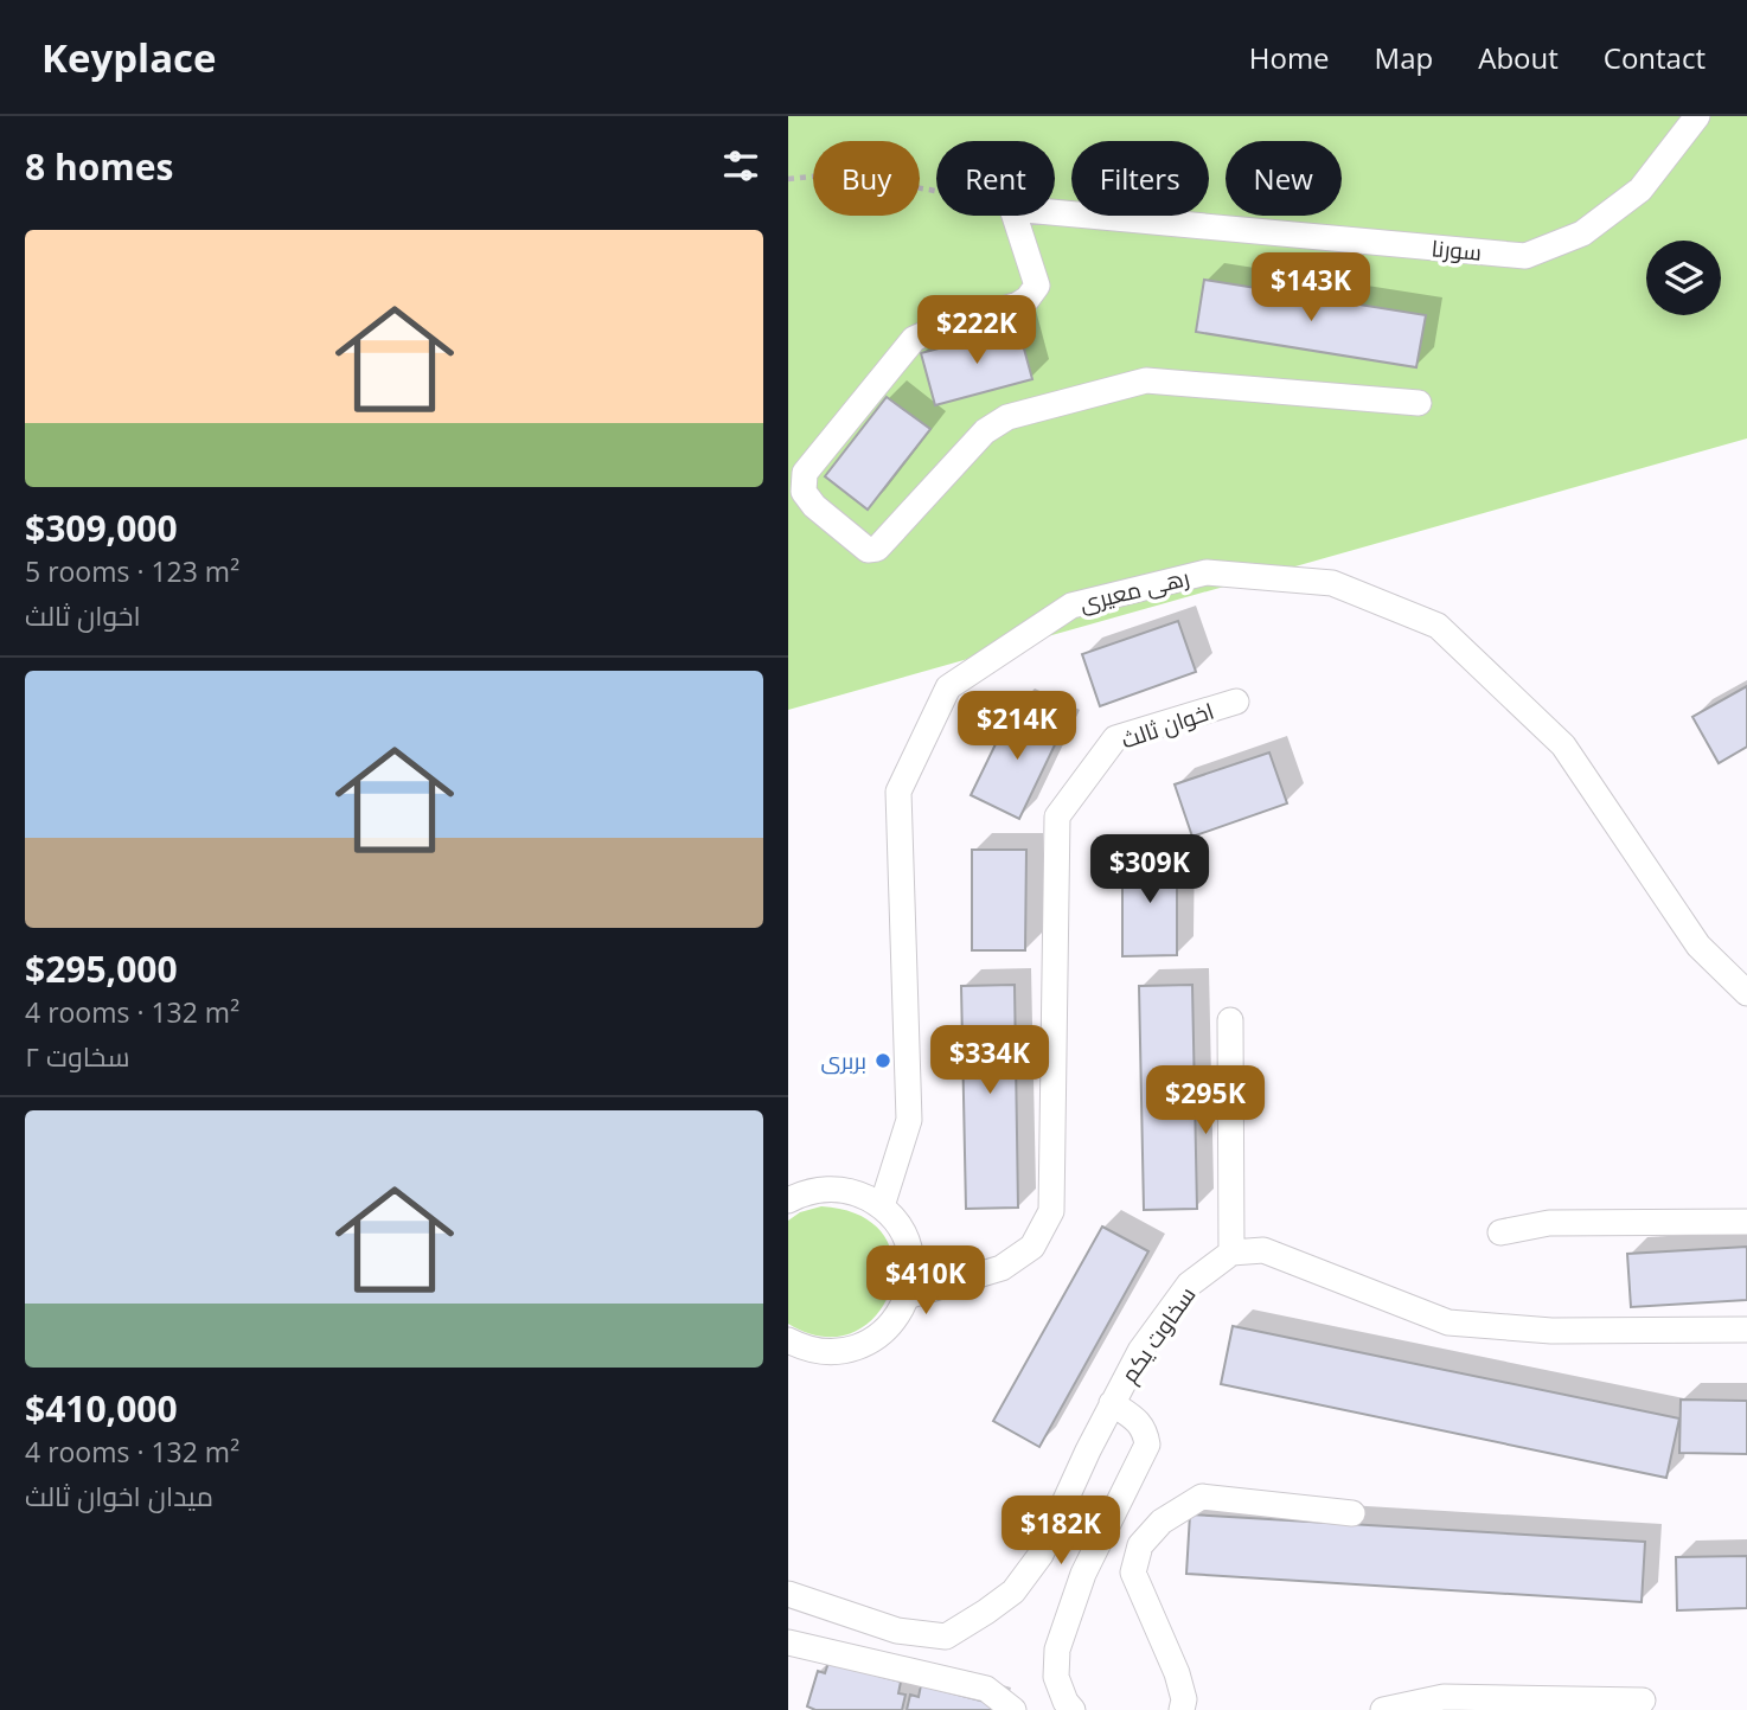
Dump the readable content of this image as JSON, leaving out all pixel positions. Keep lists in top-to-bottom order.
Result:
{
  "streets": {
    "street": [
      "سورنا",
      "رهی معیری",
      "اخوان ثالث",
      "سخاوت یکم"
    ]
  },
  "places": ["بربری"],
  "page": {
    "header": "Keyplace",
    "nav": [
      "Home",
      "Map",
      "About",
      "Contact"
    ],
    "heading": "8 homes",
    "chip": [
      "Buy",
      "Rent",
      "Filters",
      "New"
    ],
    "list": [
      {
        "name": "$309,000",
        "note": "5 rooms · 123 m² · اخوان ثالث"
      },
      {
        "name": "$295,000",
        "note": "4 rooms · 132 m² · سخاوت ۲"
      },
      {
        "name": "$410,000",
        "note": "4 rooms · 132 m² · میدان اخوان ثالث"
      }
    ],
    "price": [
      "$143K",
      "$222K",
      "$214K",
      "$309K",
      "$334K",
      "$295K",
      "$410K",
      "$182K"
    ]
  }
}
